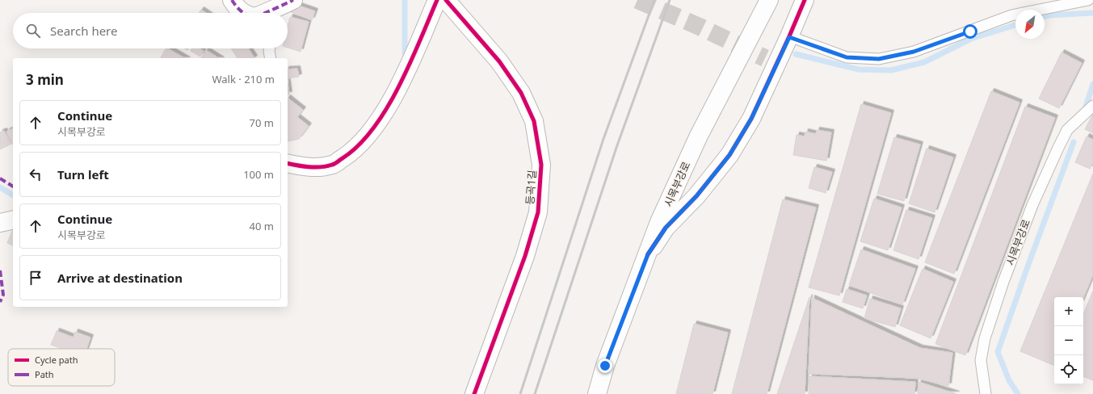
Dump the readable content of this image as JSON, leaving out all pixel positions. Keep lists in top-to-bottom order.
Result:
{
  "streets": {
    "street": ["시목부강로", "등곡1길"]
  },
  "legend": ["Cycle path", "Path"],
  "north": "bottom left",
  "page": {
    "search": "Search here",
    "heading": ["3 min", "Walk · 210 m"],
    "list": [
      ["Continue", "시목부강로", "70 m"],
      ["Turn left", "100 m"],
      ["Continue", "시목부강로", "40 m"],
      "Arrive at destination"
    ],
    "map_buttons": ["+", "−"]
  }
}
